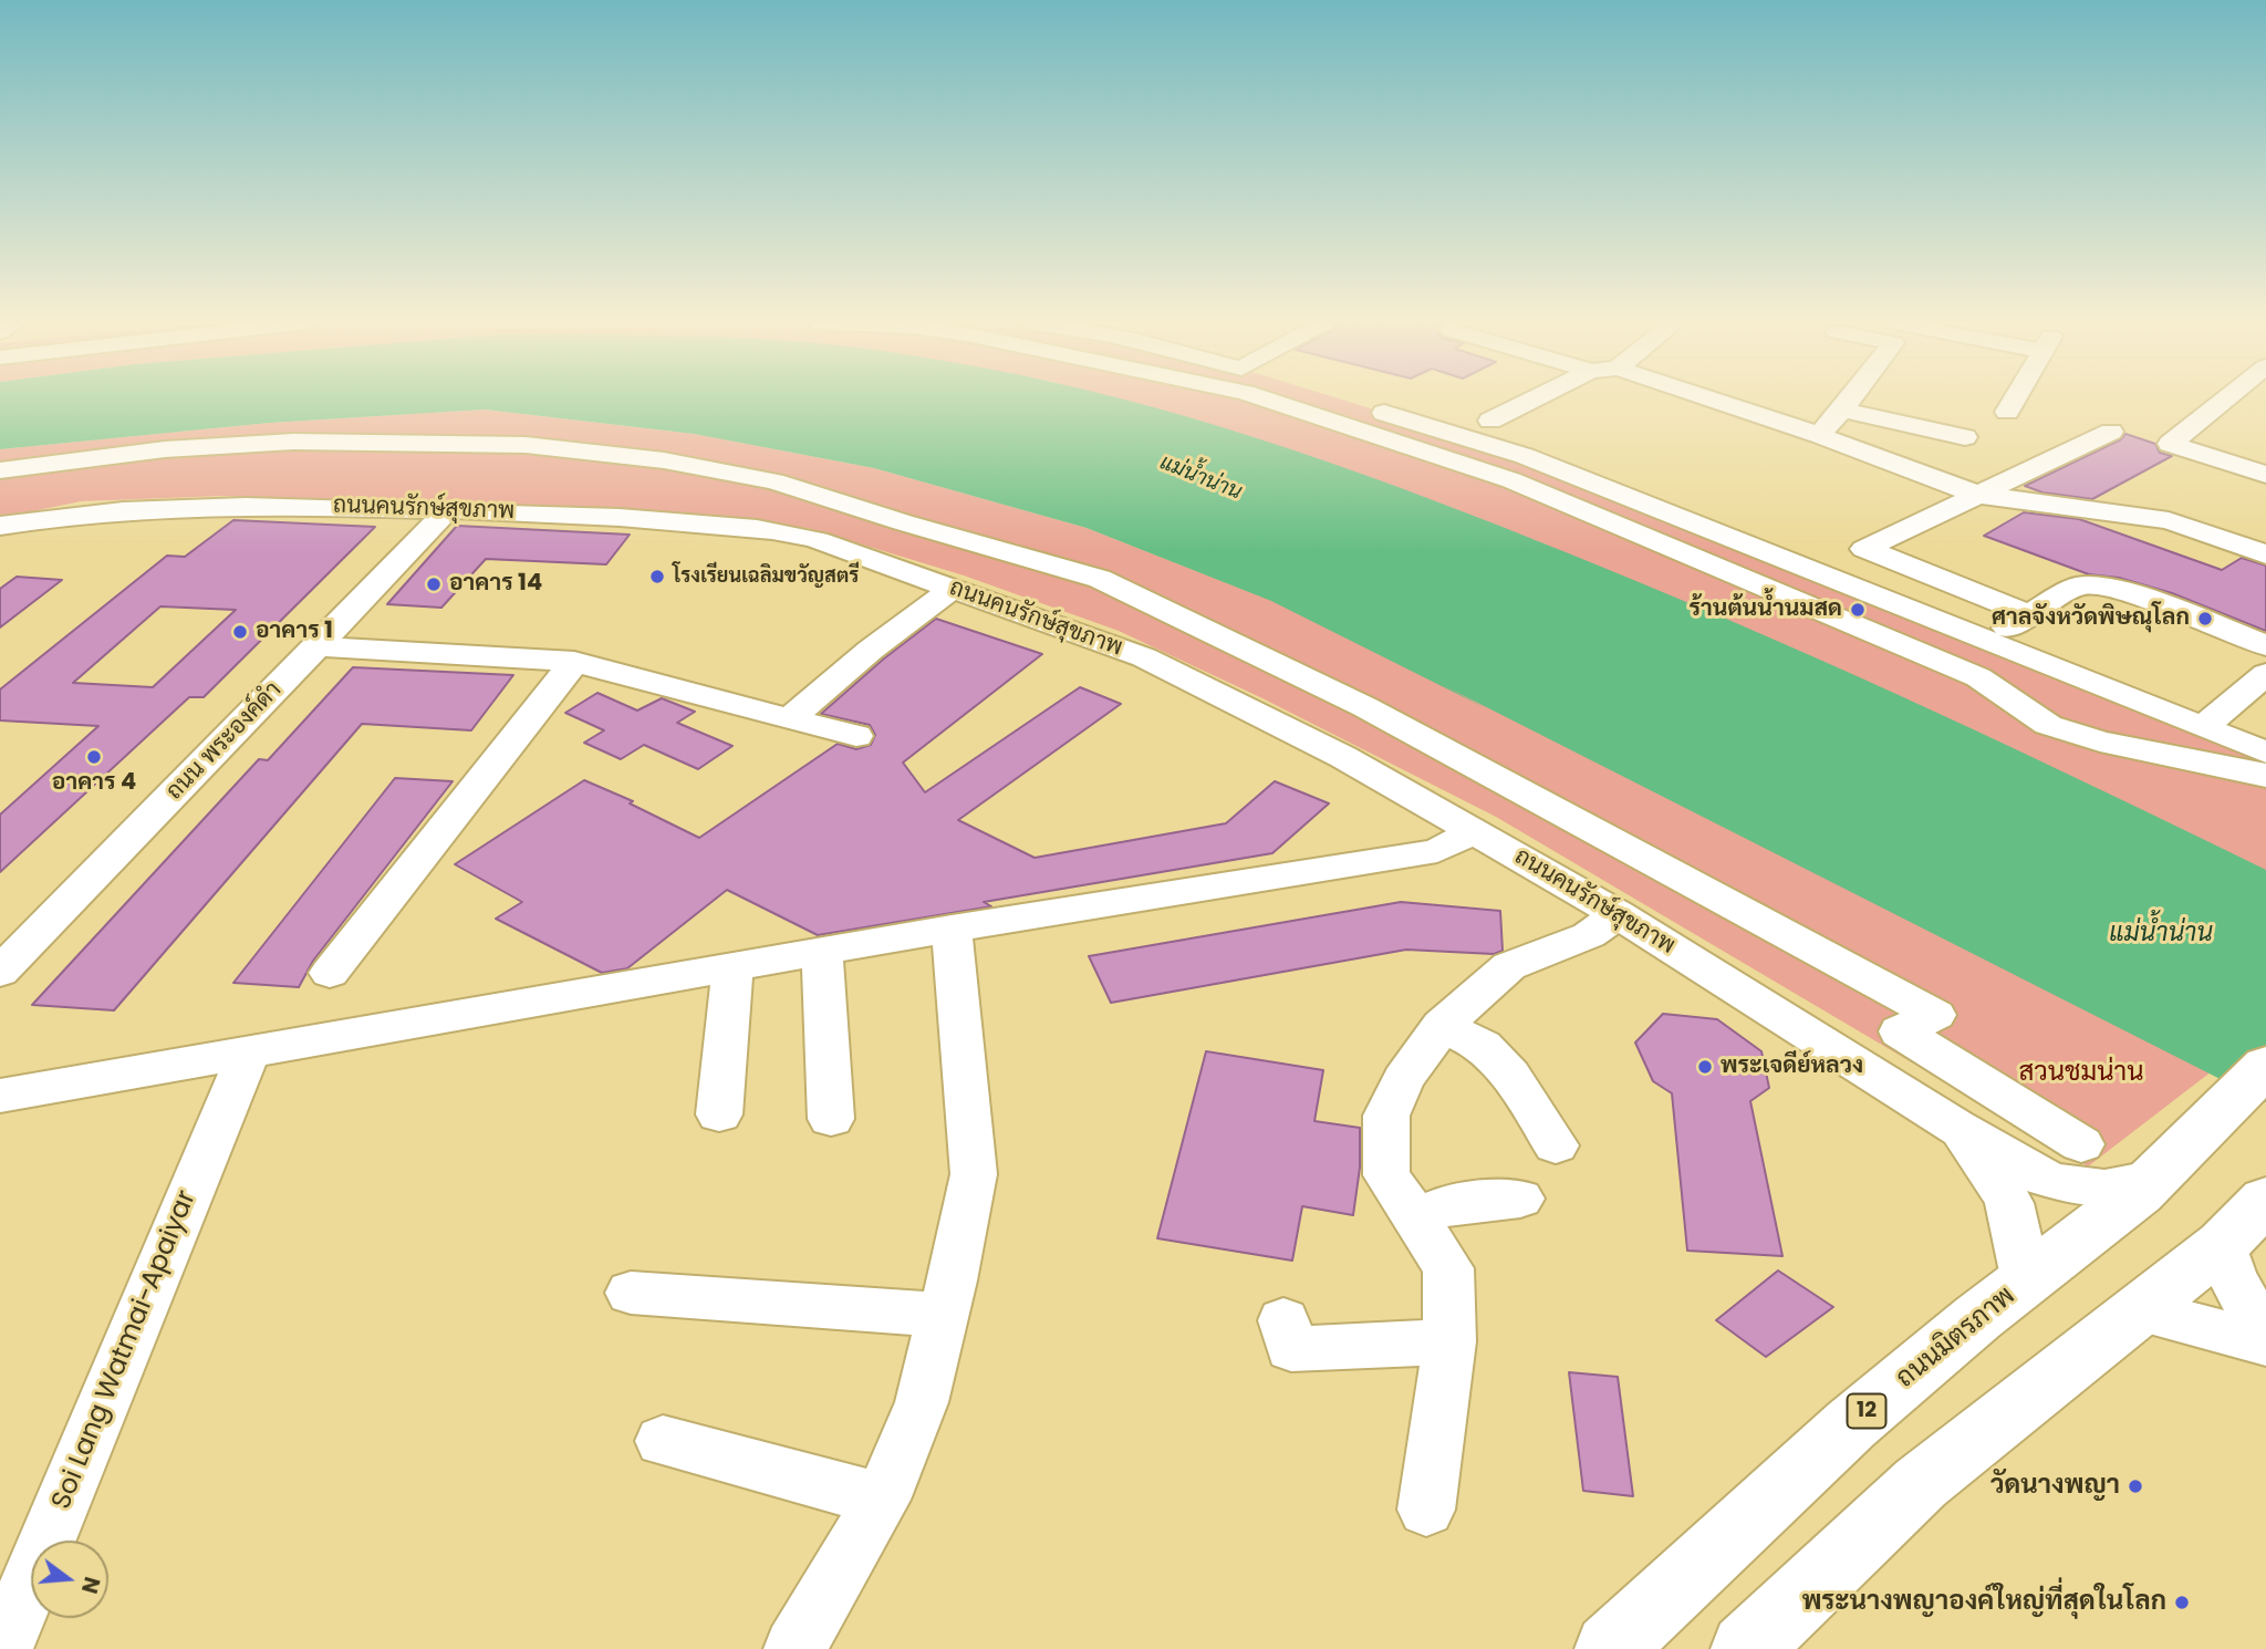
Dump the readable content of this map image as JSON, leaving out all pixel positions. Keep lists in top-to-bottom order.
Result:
{
  "streets": {
    "main road": ["ถนนมิตรภาพ", "12"],
    "street": ["ถนนคนรักษ์สุขภาพ", "ถนน พระองค์ดำ", "Soi Lang Watmai-Apaiyar"]
  },
  "crossings": [
    ["ถนนคนรักษ์สุขภาพ", "ถนน พระองค์ดำ"],
    ["ถนนคนรักษ์สุขภาพ", "ถนนมิตรภาพ"],
    ["ถนนคนรักษ์สุขภาพ", "12"],
    ["ถนนมิตรภาพ", "12"]
  ],
  "water": ["แม่น้ำน่าน"],
  "parks": ["สวนชมน่าน"],
  "places": [
    "โรงเรียนเฉลิมขวัญสตรี",
    "อาคาร 14",
    "ร้านต้นน้ำนมสด",
    "ศาลจังหวัดพิษณุโลก",
    "อาคาร 1",
    "อาคาร 4",
    "พระเจดีย์หลวง",
    "วัดนางพญา",
    "พระนางพญาองค์ใหญ่ที่สุดในโลก"
  ],
  "north": "right"
}
